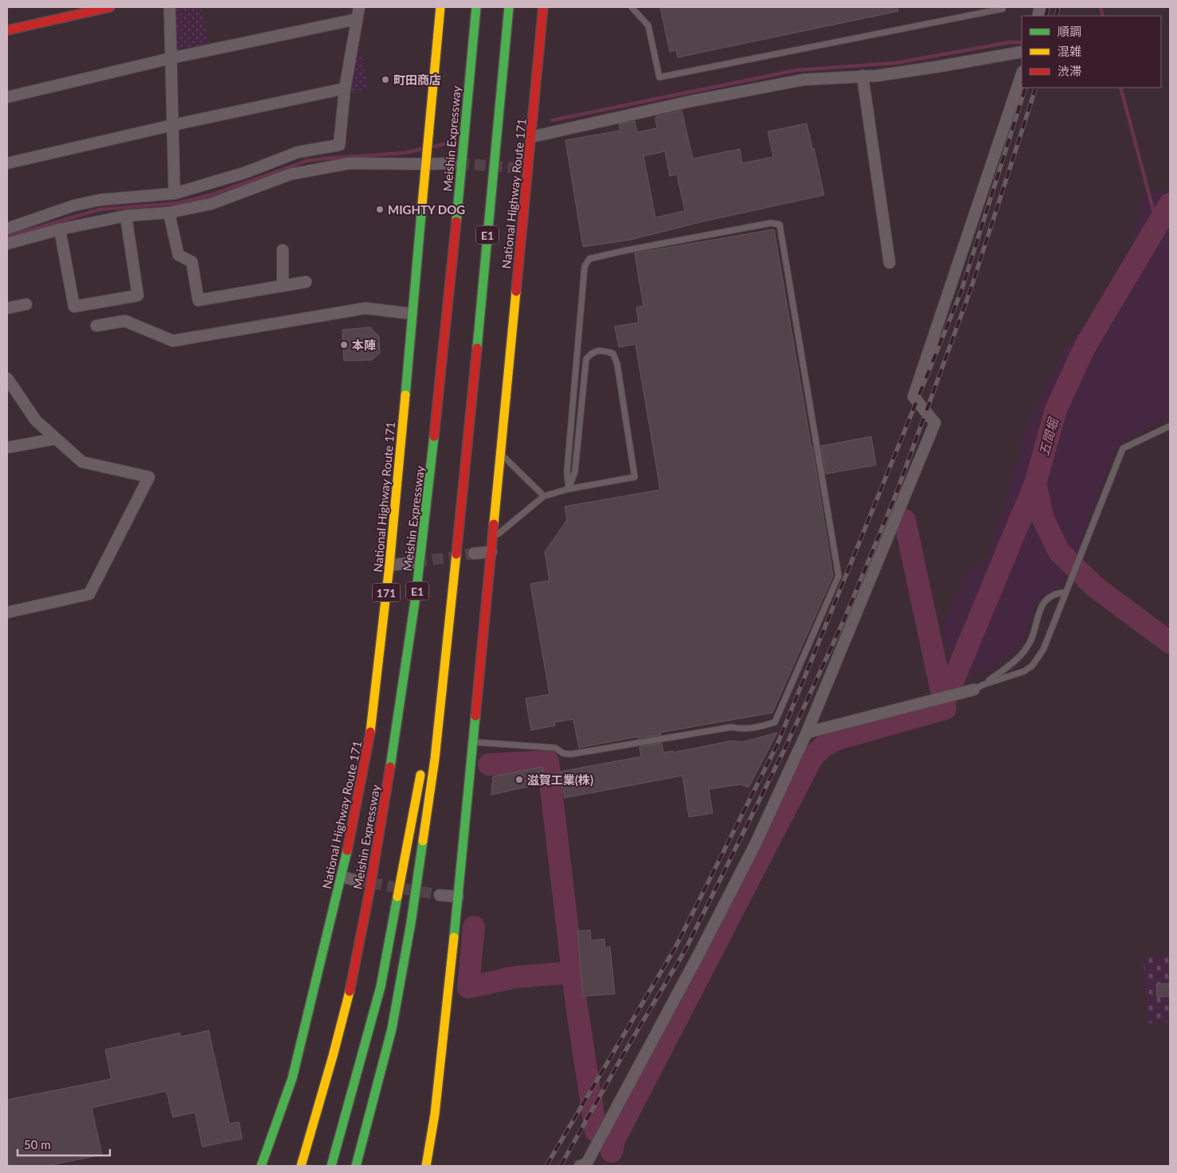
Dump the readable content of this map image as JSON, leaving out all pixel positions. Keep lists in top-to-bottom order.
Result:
{
  "streets": {
    "main road": [
      "Meishin Expressway",
      "National Highway Route 171",
      "E1",
      "171"
    ]
  },
  "water": ["五間堀"],
  "places": [
    "町田商店",
    "MIGHTY DOG",
    "本陣",
    "滋賀工業(株)"
  ],
  "legend": ["順調", "混雑", "渋滞"],
  "scale_bar": "50 m"
}
